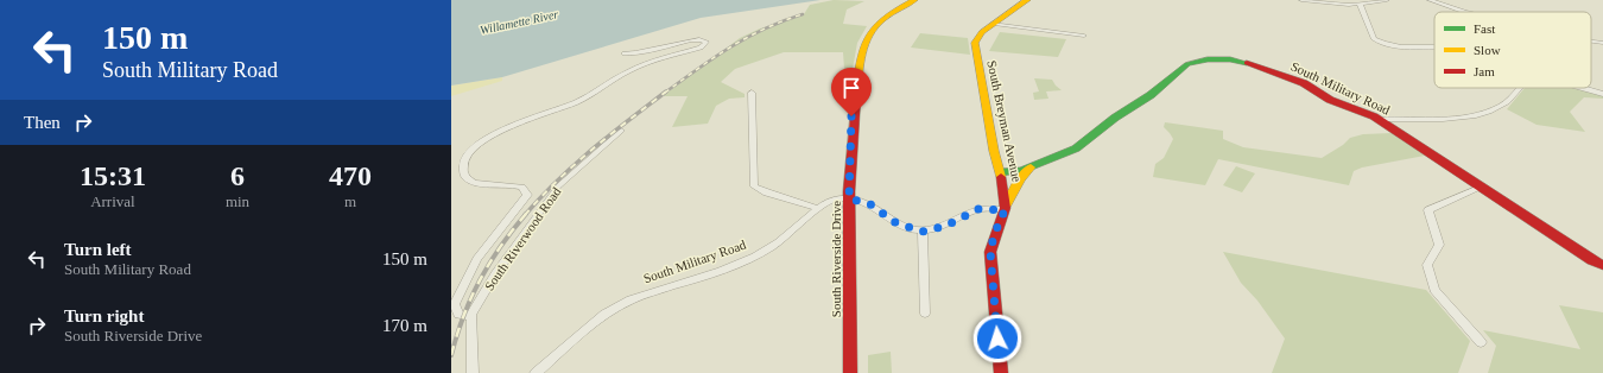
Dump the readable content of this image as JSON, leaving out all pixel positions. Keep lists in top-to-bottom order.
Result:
{
  "streets": {
    "street": [
      "South Military Road",
      "South Breyman Avenue",
      "South Riverwood Road",
      "South Riverside Drive"
    ]
  },
  "crossings": [
    ["South Military Road", "South Breyman Avenue"],
    ["South Military Road", "South Riverside Drive"]
  ],
  "water": ["Willamette River"],
  "legend": ["Fast", "Slow", "Jam"],
  "page": {
    "turn": ["150 m", "South Military Road"],
    "then": "Then",
    "eta": [
      "15:31",
      "Arrival",
      "6",
      "min",
      "470",
      "m"
    ],
    "list": [
      {
        "name": "Turn left",
        "note": "South Military Road",
        "value": "150 m"
      },
      {
        "name": "Turn right",
        "note": "South Riverside Drive",
        "value": "170 m"
      }
    ]
  }
}
